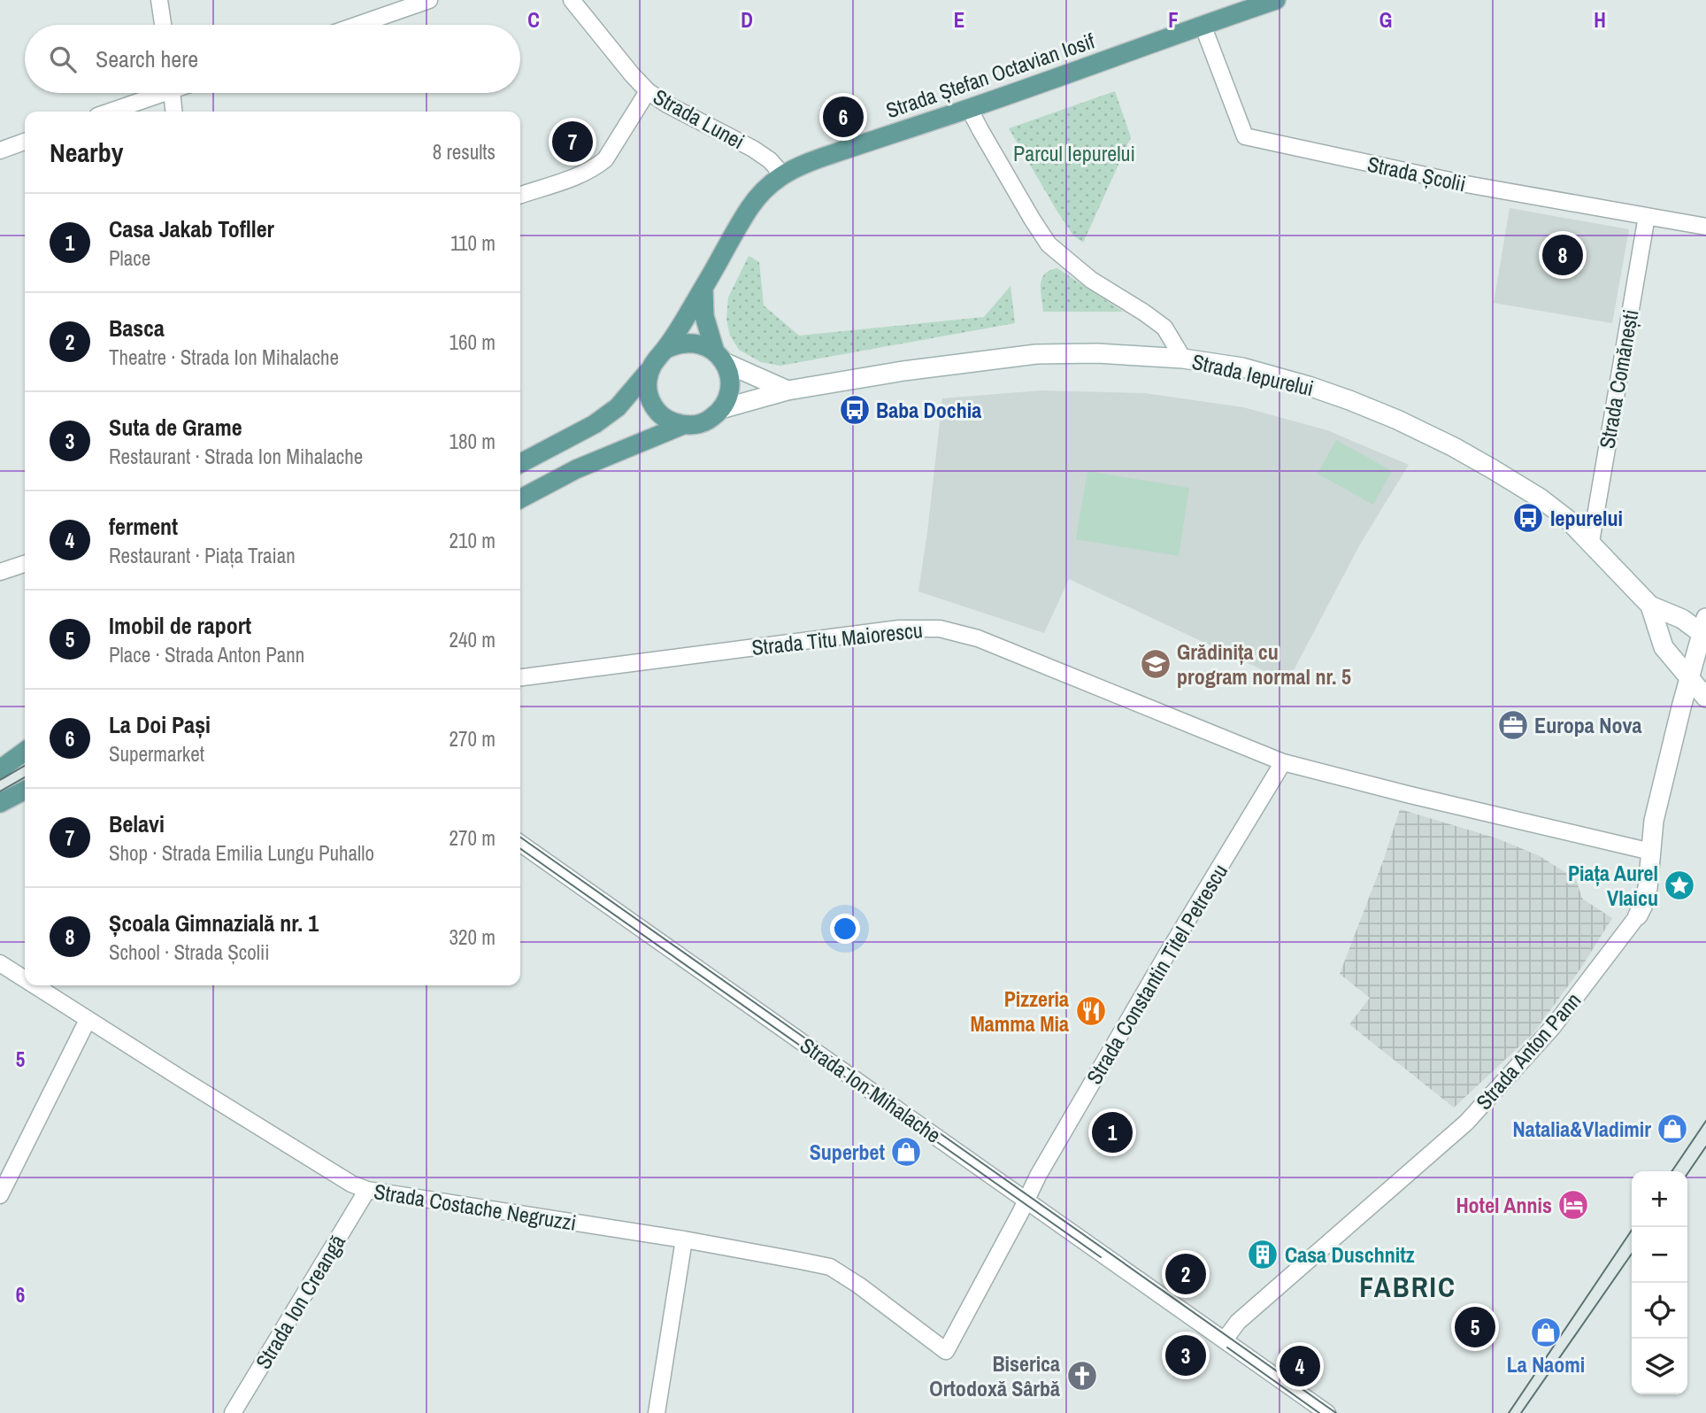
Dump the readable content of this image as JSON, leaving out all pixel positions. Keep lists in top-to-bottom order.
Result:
{
  "streets": {
    "main road": ["Strada Ștefan Octavian Iosif", "Strada Iepurelui", "Strada Anton Pann"],
    "street": [
      "Strada Lunei",
      "Strada Școlii",
      "Strada Comănești",
      "Strada Titu Maiorescu",
      "Strada Constantin Titel Petrescu",
      "Strada Ion Mihalache",
      "Strada Costache Negruzzi",
      "Strada Ion Creangă"
    ]
  },
  "crossings": [
    ["Strada Ștefan Octavian Iosif", "Strada Lunei"],
    ["Strada Ștefan Octavian Iosif", "Strada Școlii"],
    ["Strada Ștefan Octavian Iosif", "Strada Iepurelui"],
    ["Strada Școlii", "Strada Comănești"],
    ["Strada Iepurelui", "Strada Comănești"],
    ["Strada Iepurelui", "Strada Anton Pann"],
    ["Strada Titu Maiorescu", "Strada Constantin Titel Petrescu"],
    ["Strada Constantin Titel Petrescu", "Strada Ion Mihalache"],
    ["Strada Constantin Titel Petrescu", "Strada Costache Negruzzi"],
    ["Strada Anton Pann", "Strada Ion Mihalache"],
    ["Strada Costache Negruzzi", "Strada Ion Creangă"]
  ],
  "districts": ["FABRIC"],
  "parks": ["Parcul Iepurelui"],
  "places": {
    "bus stop": ["Baba Dochia", "Iepurelui"],
    "school or university": ["Grădinița cu program normal nr. 5"],
    "office": ["Europa Nova"],
    "place": ["Piața Aurel Vlaicu"],
    "restaurant": ["Pizzeria Mamma Mia"],
    "shop": ["Natalia&Vladimir", "Superbet", "La Naomi"],
    "hotel": ["Hotel Annis"],
    "building": ["Casa Duschnitz"],
    "church": ["Biserica Ortodoxă Sârbă"]
  },
  "page": {
    "search": "Search here",
    "pins": [
      "6",
      "7",
      "8",
      "1",
      "2",
      "5",
      "3",
      "4"
    ],
    "heading": ["Nearby", "8 results"],
    "list": [
      {
        "mark": "1",
        "name": "Casa Jakab Tofller",
        "note": "Place",
        "value": "110 m"
      },
      {
        "mark": "2",
        "name": "Basca",
        "note": "Theatre · Strada Ion Mihalache",
        "value": "160 m"
      },
      {
        "mark": "3",
        "name": "Suta de Grame",
        "note": "Restaurant · Strada Ion Mihalache",
        "value": "180 m"
      },
      {
        "mark": "4",
        "name": "ferment",
        "note": "Restaurant · Piața Traian",
        "value": "210 m"
      },
      {
        "mark": "5",
        "name": "Imobil de raport",
        "note": "Place · Strada Anton Pann",
        "value": "240 m"
      },
      {
        "mark": "6",
        "name": "La Doi Pași",
        "note": "Supermarket",
        "value": "270 m"
      },
      {
        "mark": "7",
        "name": "Belavi",
        "note": "Shop · Strada Emilia Lungu Puhallo",
        "value": "270 m"
      },
      {
        "mark": "8",
        "name": "Școala Gimnazială nr. 1",
        "note": "School · Strada Școlii",
        "value": "320 m"
      }
    ],
    "map_buttons": ["+", "−"]
  },
  "grid": {
    "columns": [
      "C",
      "D",
      "E",
      "F",
      "G",
      "H"
    ],
    "rows": ["5", "6"]
  }
}
